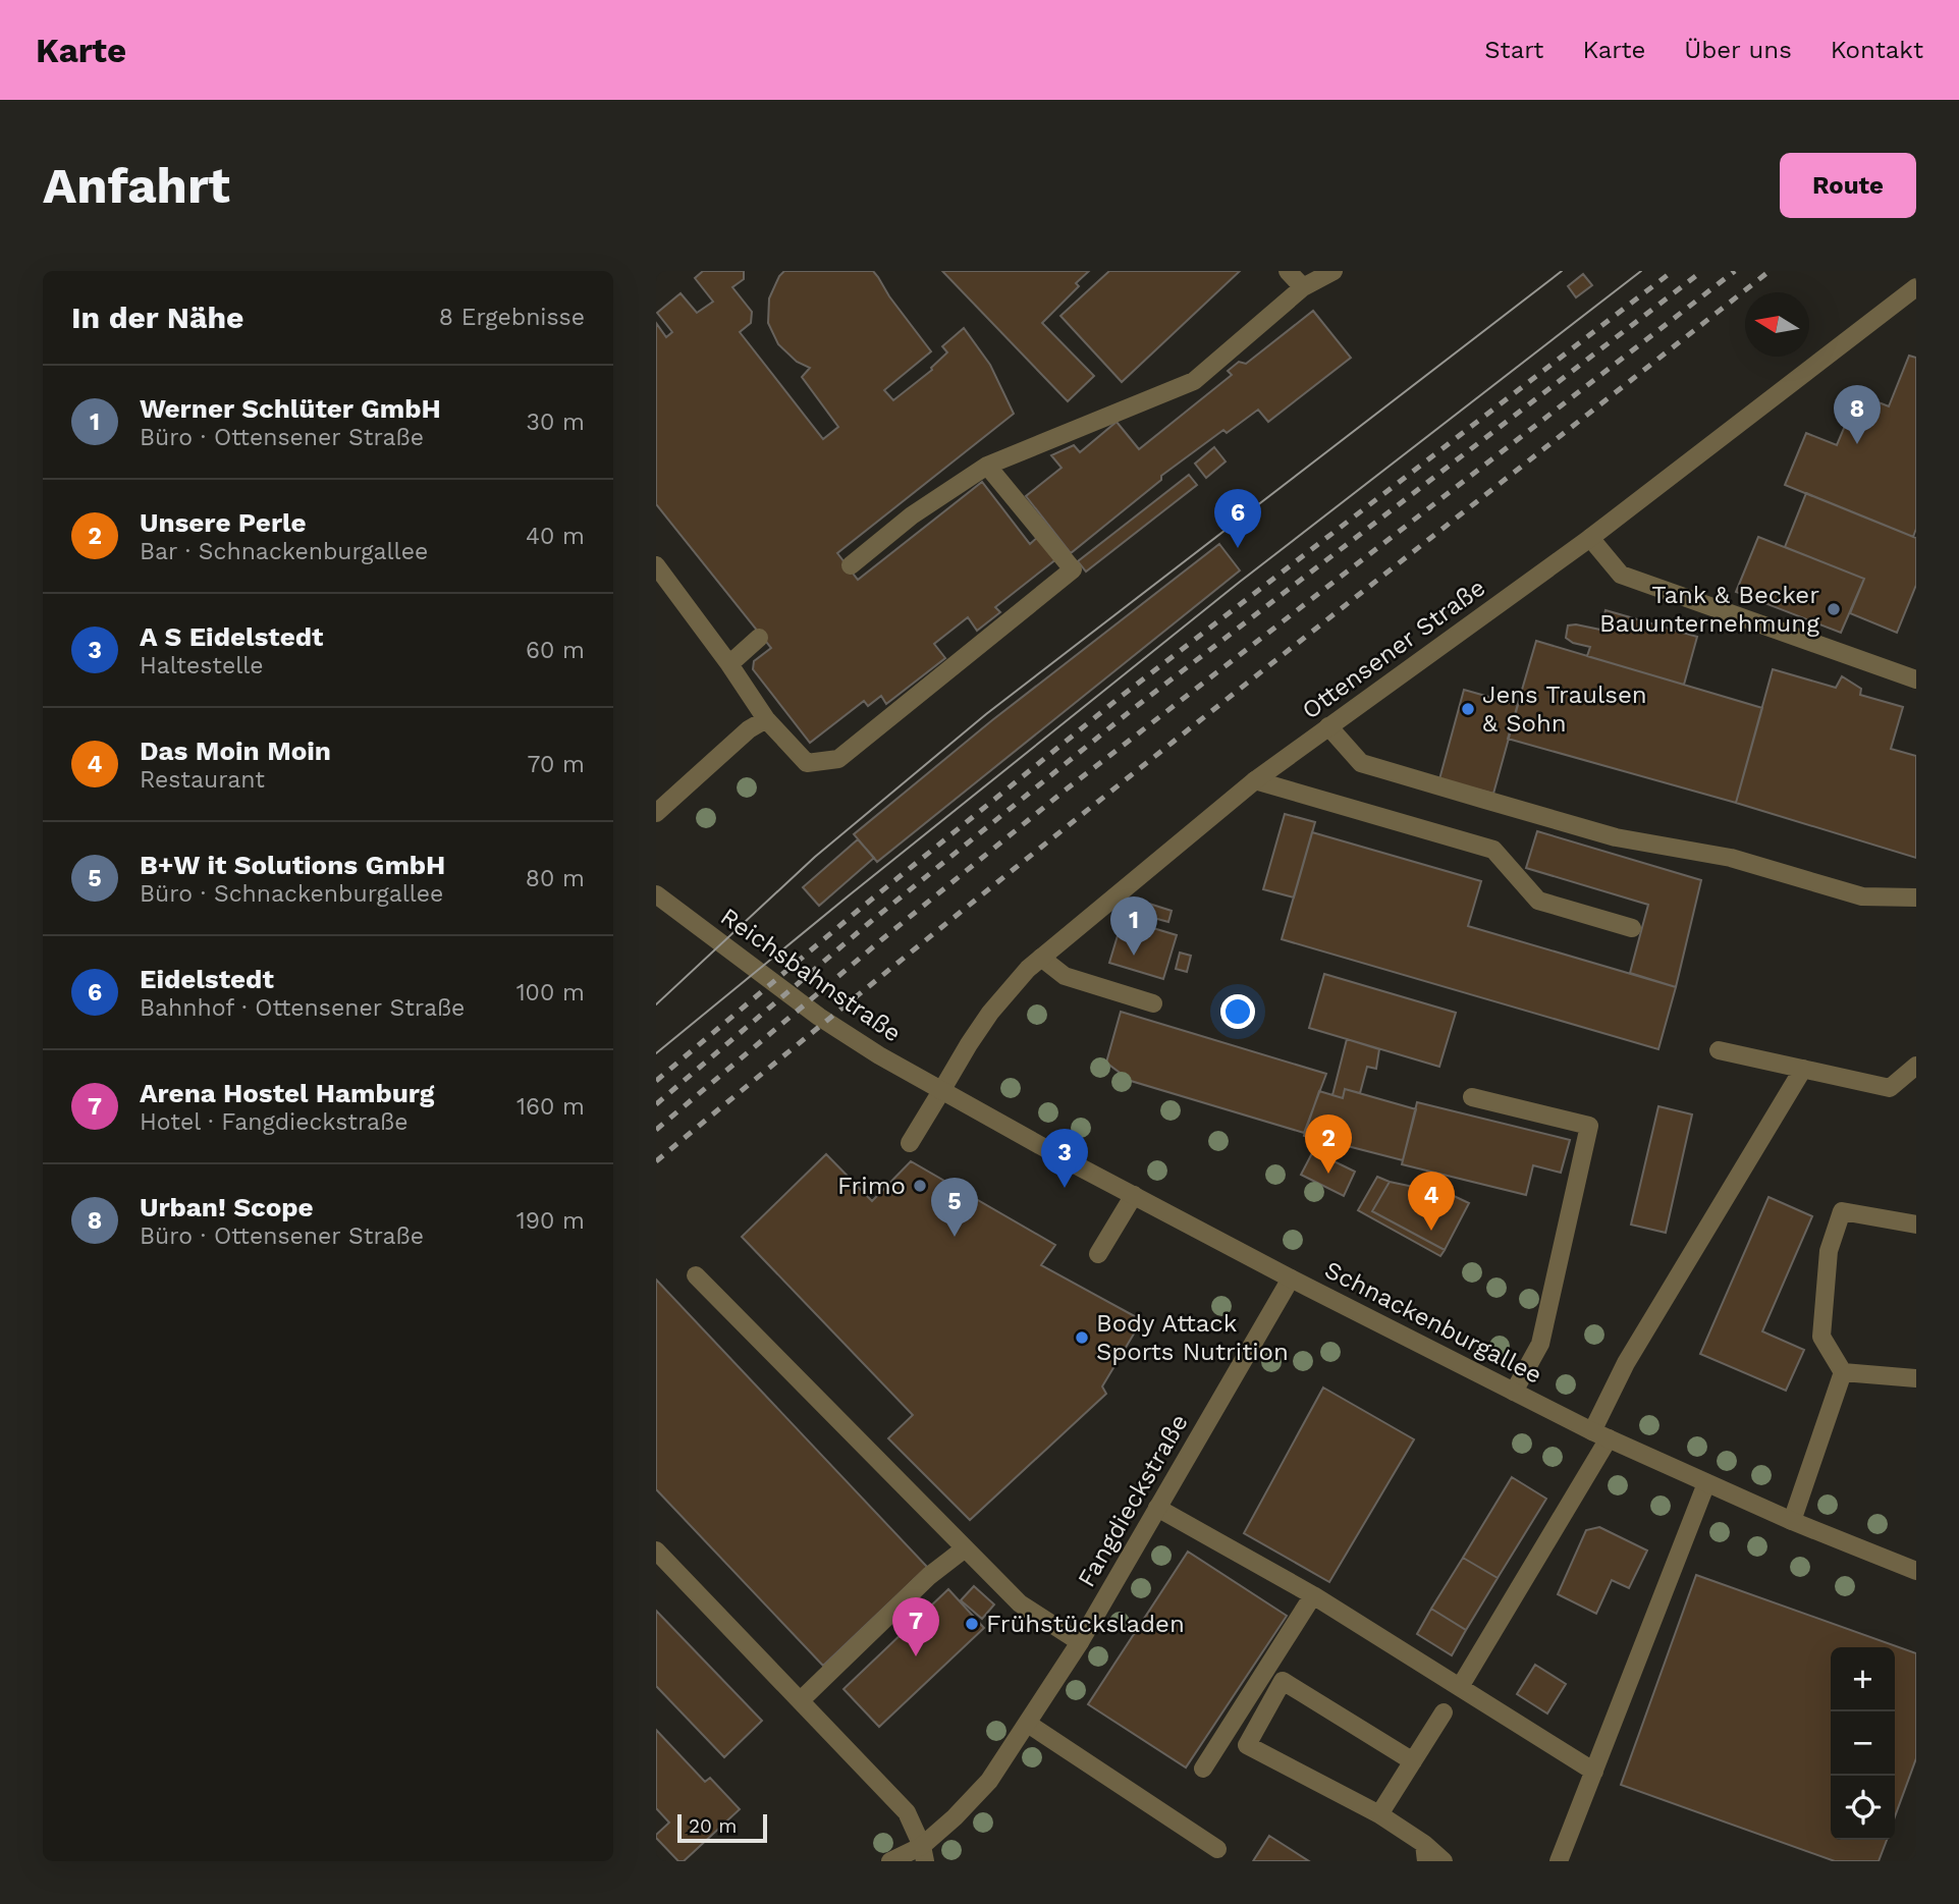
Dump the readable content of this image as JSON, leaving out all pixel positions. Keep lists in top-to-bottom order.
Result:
{
  "streets": {
    "street": [
      "Ottensener Straße",
      "Reichsbahnstraße",
      "Schnackenburgallee",
      "Fangdieckstraße"
    ]
  },
  "crossings": [
    ["Ottensener Straße", "Reichsbahnstraße"],
    ["Ottensener Straße", "Schnackenburgallee"],
    ["Reichsbahnstraße", "Schnackenburgallee"],
    ["Schnackenburgallee", "Fangdieckstraße"]
  ],
  "places": [
    "Tank & Becker Bauunternehmung",
    "Jens Traulsen & Sohn",
    "Frimo",
    "Body Attack Sports Nutrition",
    "Frühstücksladen"
  ],
  "scale_bar": "20 m",
  "north": "left",
  "page": {
    "header": "Karte",
    "nav": [
      "Start",
      "Karte",
      "Über uns",
      "Kontakt"
    ],
    "buttons": "Route",
    "title": "Anfahrt",
    "heading": ["In der Nähe", "8 Ergebnisse"],
    "list": [
      {
        "mark": "1",
        "name": "Werner Schlüter GmbH",
        "note": "Büro · Ottensener Straße",
        "value": "30 m"
      },
      {
        "mark": "2",
        "name": "Unsere Perle",
        "note": "Bar · Schnackenburgallee",
        "value": "40 m"
      },
      {
        "mark": "3",
        "name": "A S Eidelstedt",
        "note": "Haltestelle",
        "value": "60 m"
      },
      {
        "mark": "4",
        "name": "Das Moin Moin",
        "note": "Restaurant",
        "value": "70 m"
      },
      {
        "mark": "5",
        "name": "B+W it Solutions GmbH",
        "note": "Büro · Schnackenburgallee",
        "value": "80 m"
      },
      {
        "mark": "6",
        "name": "Eidelstedt",
        "note": "Bahnhof · Ottensener Straße",
        "value": "100 m"
      },
      {
        "mark": "7",
        "name": "Arena Hostel Hamburg",
        "note": "Hotel · Fangdieckstraße",
        "value": "160 m"
      },
      {
        "mark": "8",
        "name": "Urban! Scope",
        "note": "Büro · Ottensener Straße",
        "value": "190 m"
      }
    ],
    "pins": [
      "8",
      "6",
      "1",
      "2",
      "3",
      "4",
      "5",
      "7"
    ],
    "map_buttons": ["+", "−"],
    "scale": "20 m"
  }
}
